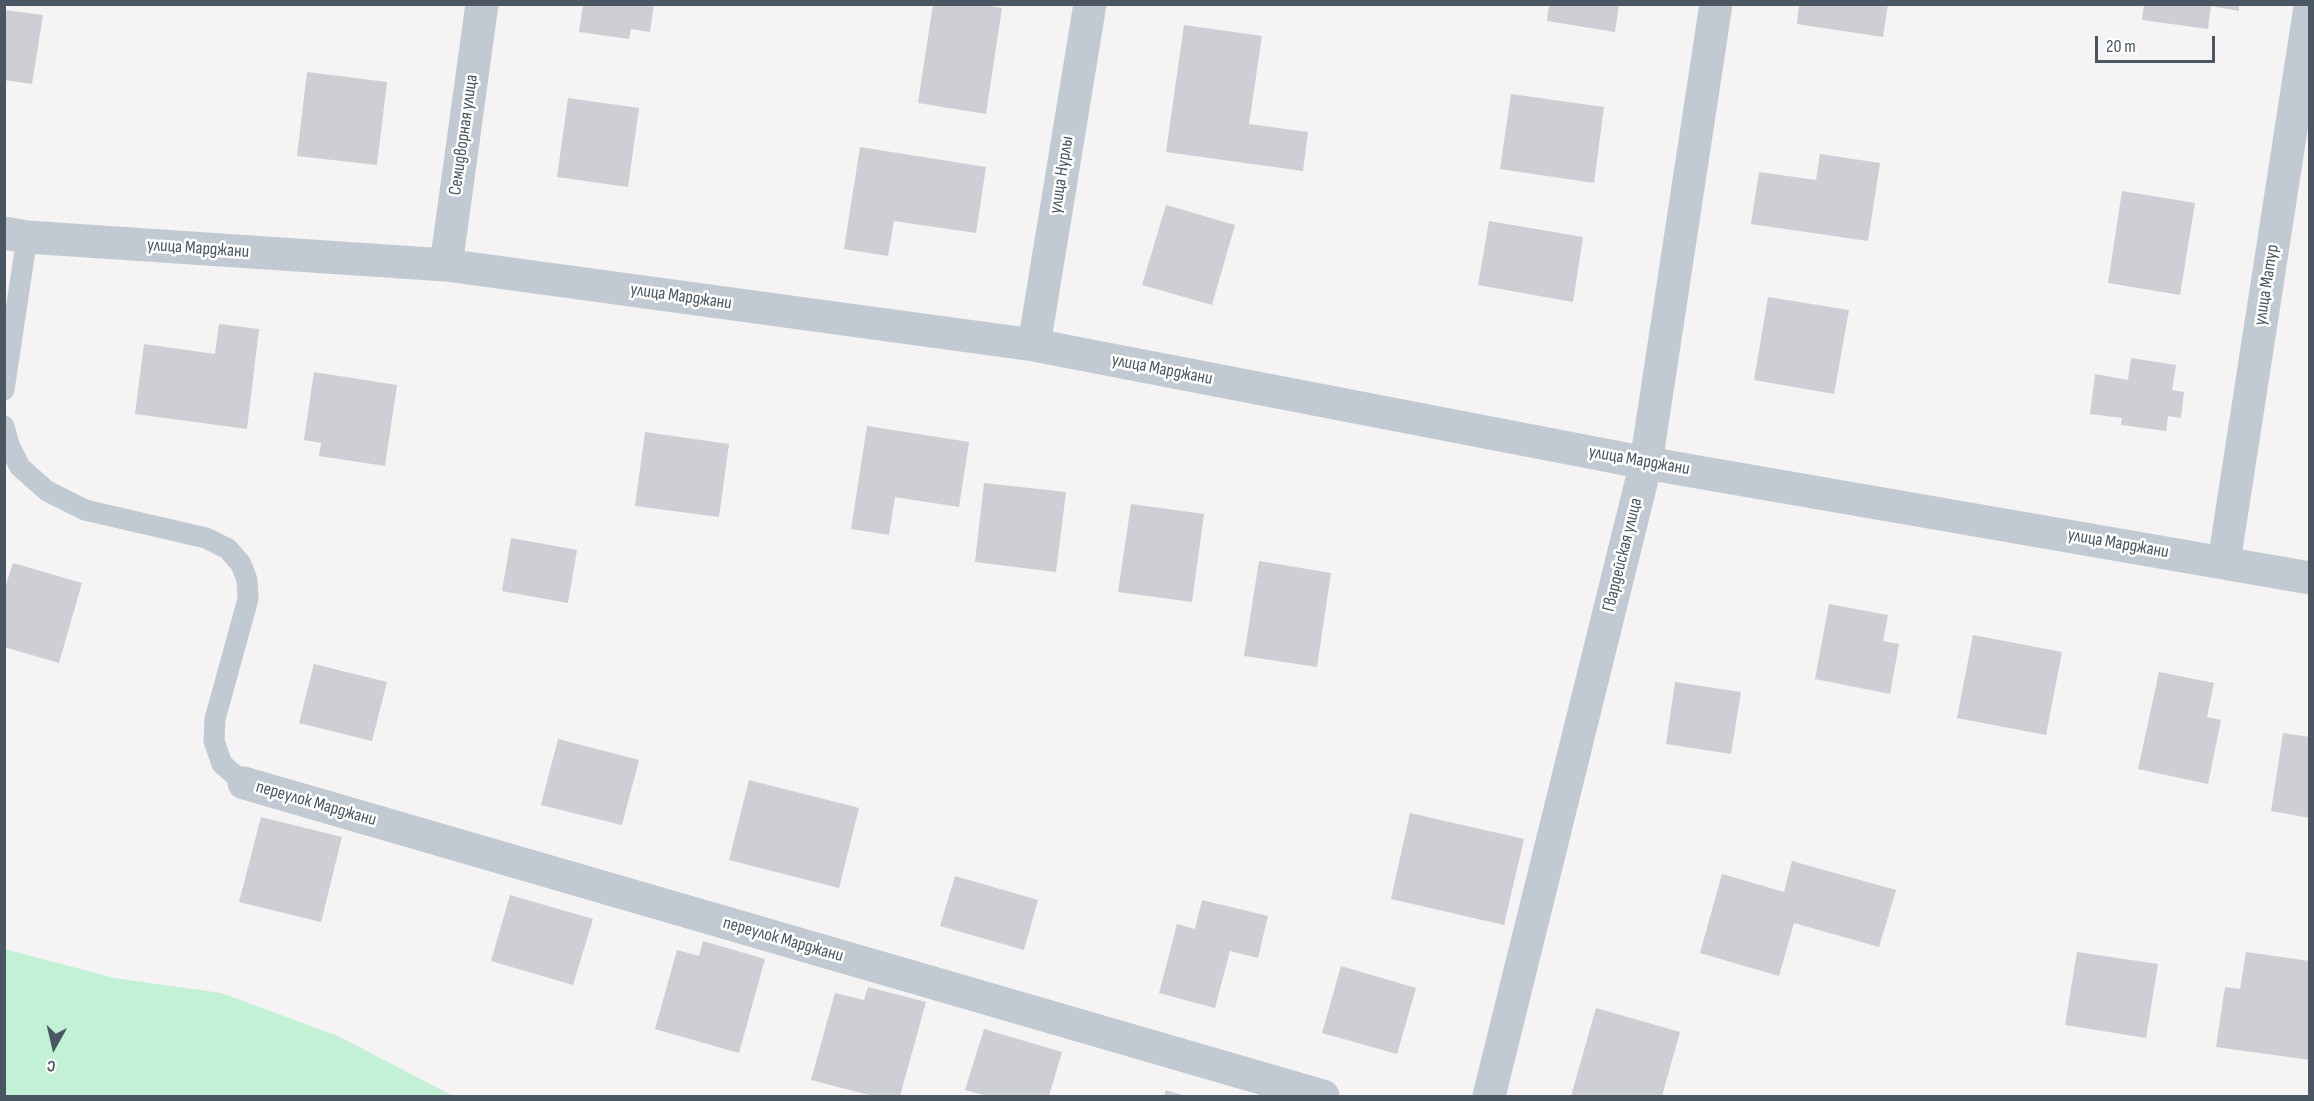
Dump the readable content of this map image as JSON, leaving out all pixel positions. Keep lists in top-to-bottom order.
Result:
{
  "streets": {
    "street": [
      "Семидворная улица",
      "улица Нурлы",
      "улица Марджани",
      "улица Матур",
      "Гвардейская улица",
      "переулок Марджани"
    ]
  },
  "crossings": [
    ["Семидворная улица", "улица Марджани"],
    ["улица Нурлы", "улица Марджани"],
    ["улица Марджани", "улица Матур"],
    ["улица Марджани", "Гвардейская улица"]
  ],
  "scale_bar": "20 m",
  "north": "bottom"
}
